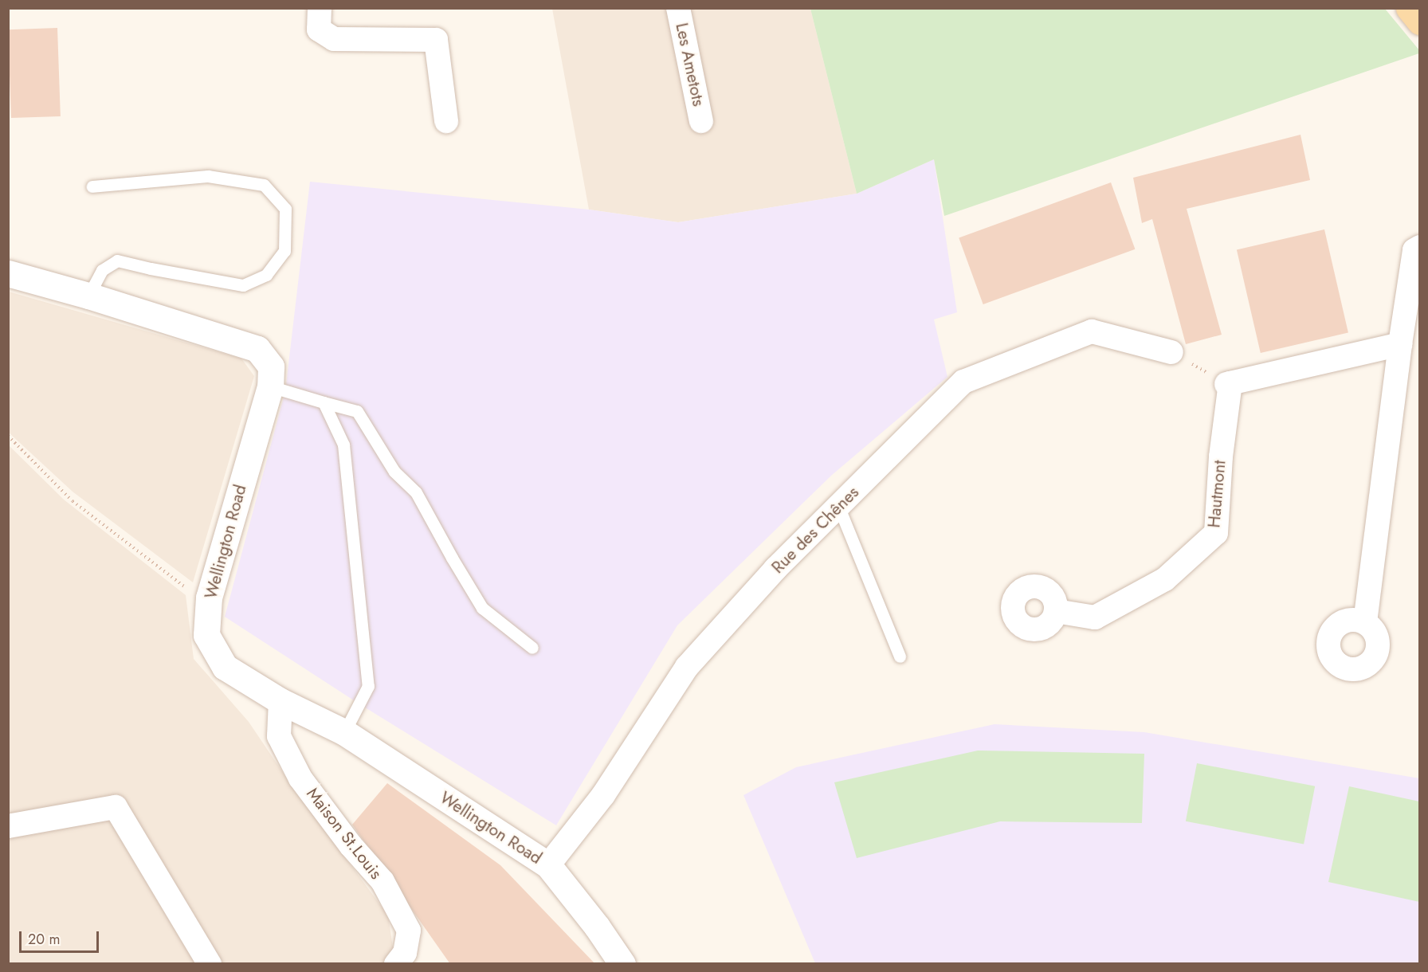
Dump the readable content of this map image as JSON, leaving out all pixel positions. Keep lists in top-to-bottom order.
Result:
{
  "streets": {
    "main road": ["Wellington Road"],
    "street": [
      "Les Ametots",
      "Hautmont",
      "Rue des Chênes",
      "Maison St.Louis"
    ]
  },
  "crossings": [
    ["Rue des Chênes", "Wellington Road"],
    ["Wellington Road", "Maison St.Louis"]
  ],
  "scale_bar": "20 m"
}
